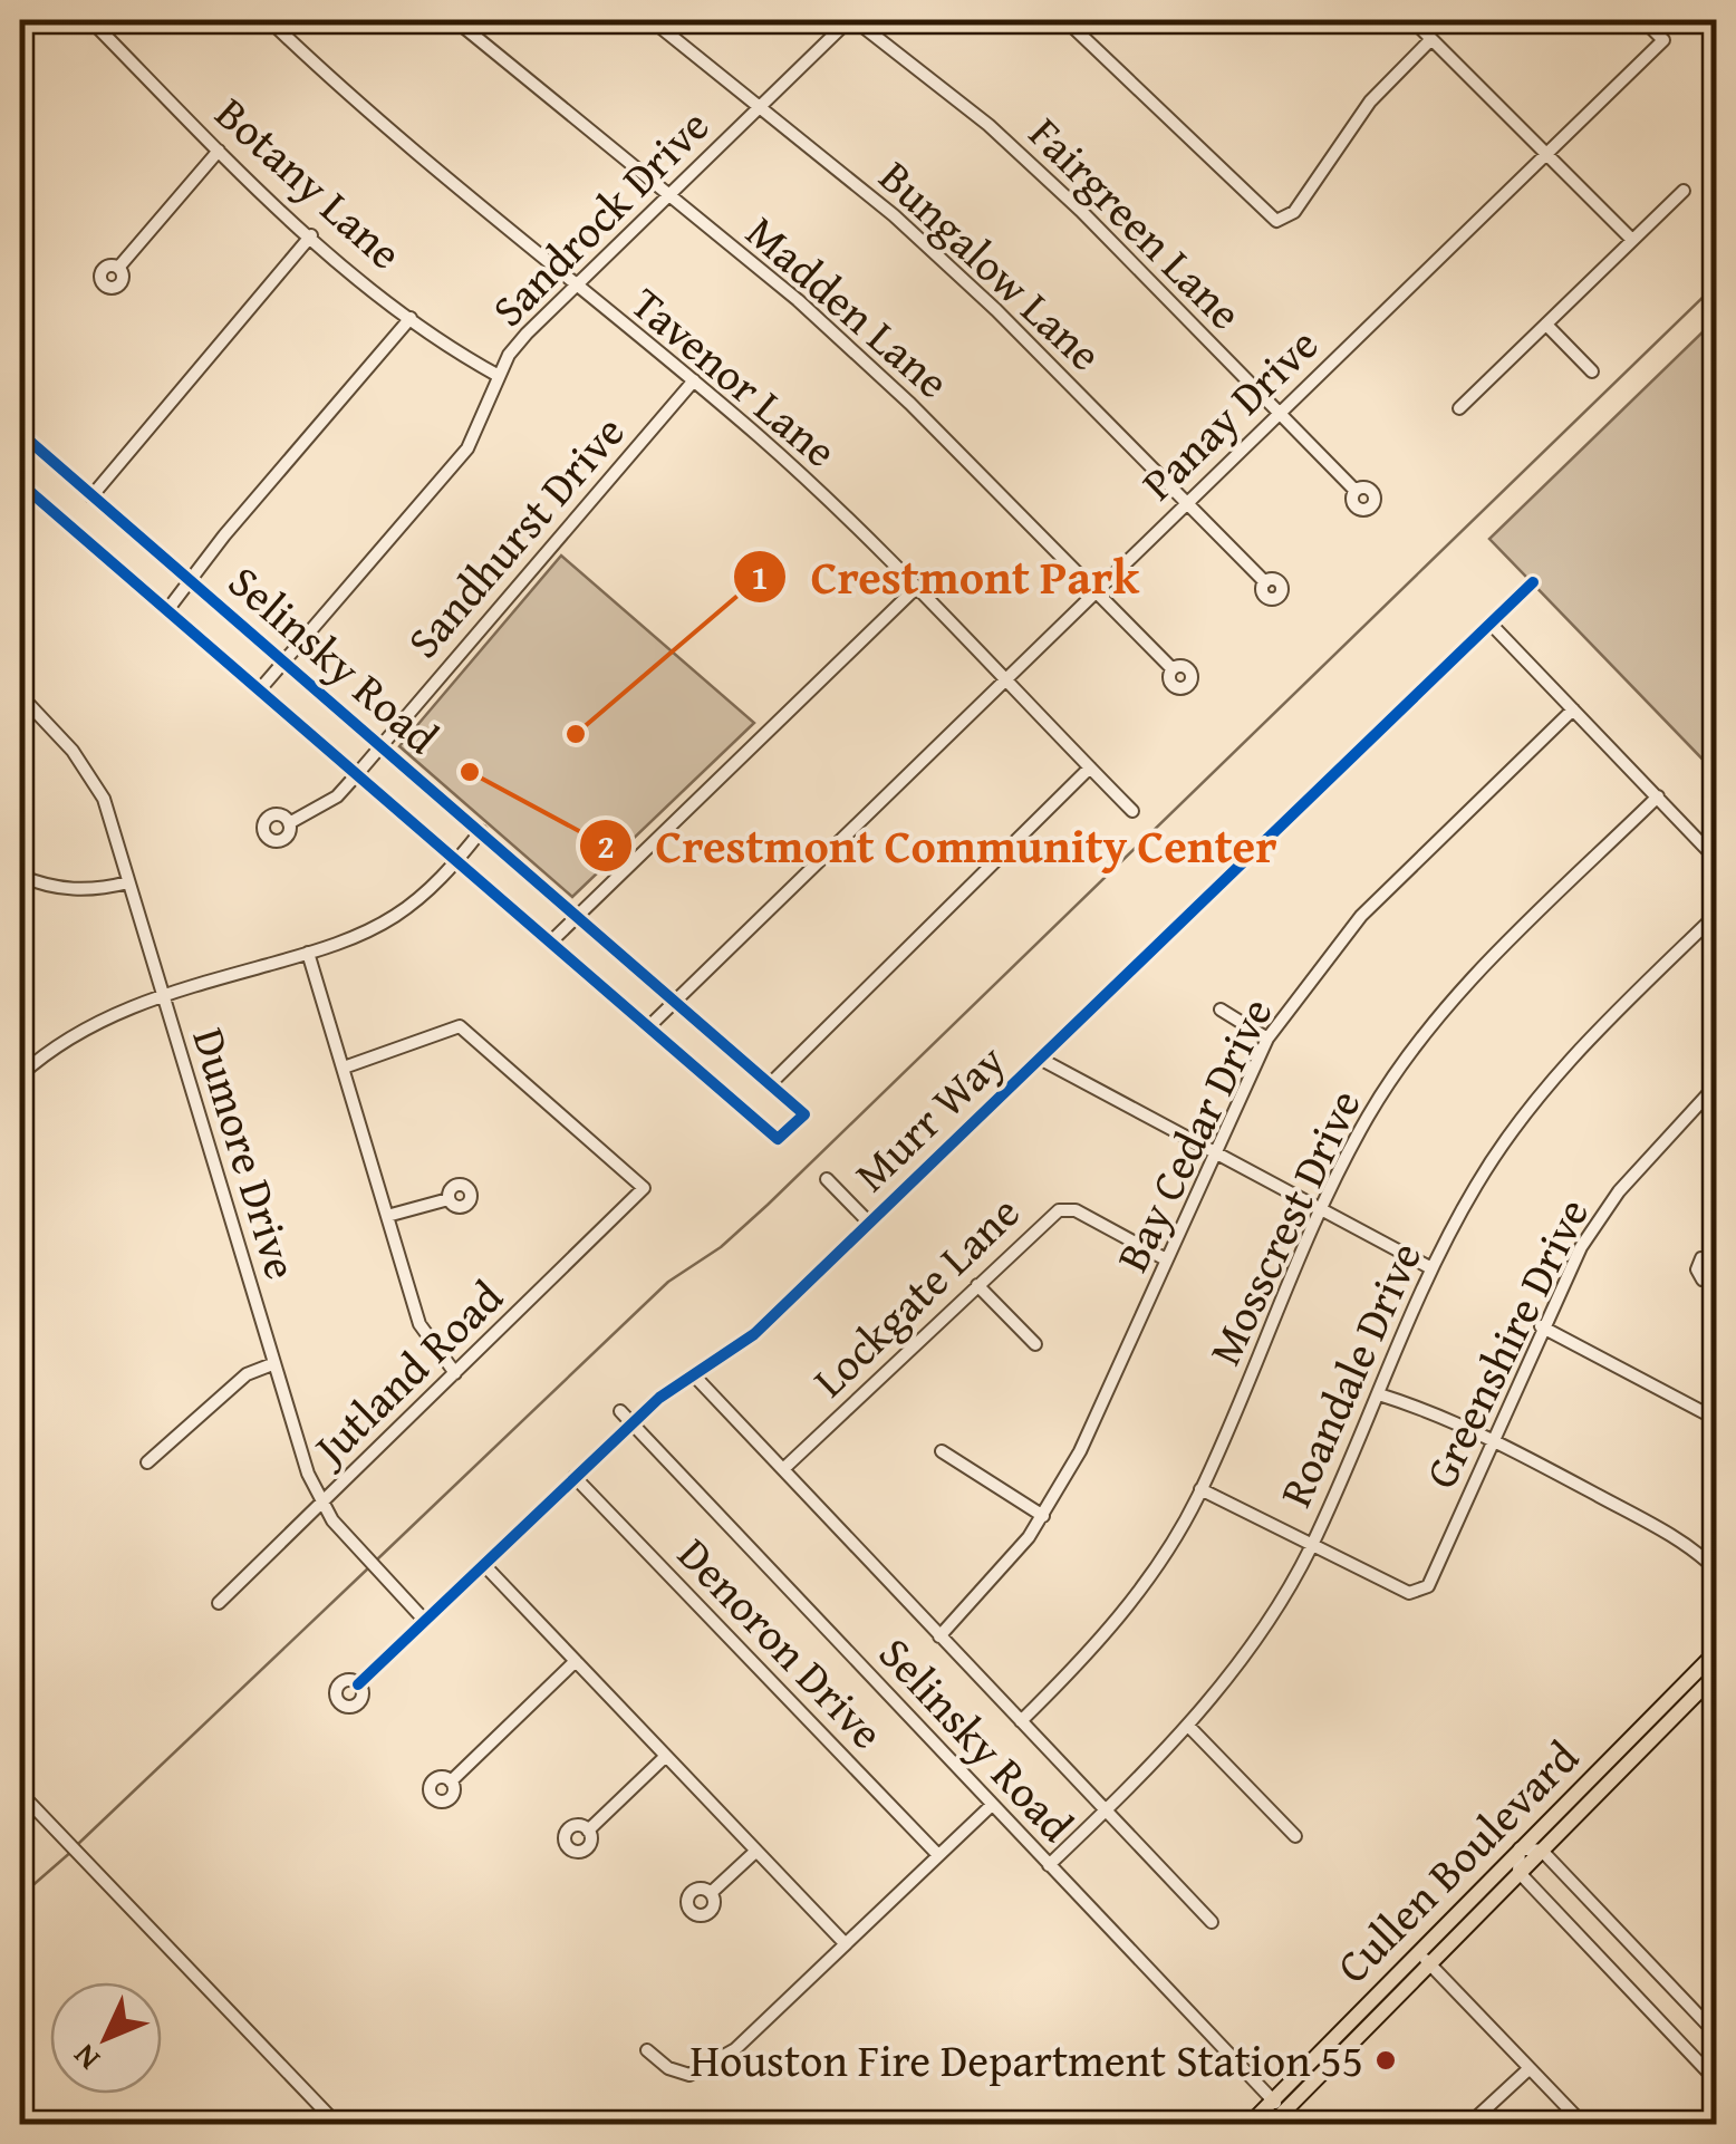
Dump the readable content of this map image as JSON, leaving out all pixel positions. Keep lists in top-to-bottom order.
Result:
{
  "streets": {
    "main road": ["Cullen Boulevard"],
    "street": [
      "Botany Lane",
      "Sandrock Drive",
      "Fairgreen Lane",
      "Bungalow Lane",
      "Madden Lane",
      "Tavenor Lane",
      "Panay Drive",
      "Sandhurst Drive",
      "Selinsky Road",
      "Murr Way",
      "Bay Cedar Drive",
      "Dumore Drive",
      "Mosscrest Drive",
      "Lockgate Lane",
      "Greenshire Drive",
      "Jutland Road",
      "Roandale Drive",
      "Denoron Drive"
    ]
  },
  "crossings": [
    ["Botany Lane", "Sandrock Drive"],
    ["Sandrock Drive", "Fairgreen Lane"],
    ["Sandrock Drive", "Bungalow Lane"],
    ["Sandrock Drive", "Madden Lane"],
    ["Sandrock Drive", "Tavenor Lane"],
    ["Sandrock Drive", "Selinsky Road"],
    ["Fairgreen Lane", "Panay Drive"],
    ["Bungalow Lane", "Panay Drive"],
    ["Madden Lane", "Panay Drive"],
    ["Tavenor Lane", "Panay Drive"],
    ["Tavenor Lane", "Sandhurst Drive"],
    ["Panay Drive", "Selinsky Road"],
    ["Sandhurst Drive", "Selinsky Road"],
    ["Selinsky Road", "Murr Way"],
    ["Selinsky Road", "Roandale Drive"],
    ["Selinsky Road", "Cullen Boulevard"],
    ["Murr Way", "Dumore Drive"],
    ["Murr Way", "Denoron Drive"],
    ["Bay Cedar Drive", "Lockgate Lane"],
    ["Dumore Drive", "Jutland Road"],
    ["Greenshire Drive", "Roandale Drive"]
  ],
  "places": ["Crestmont Park", "Crestmont Community Center", "Houston Fire Department Station 55"],
  "north": "bottom left"
}
